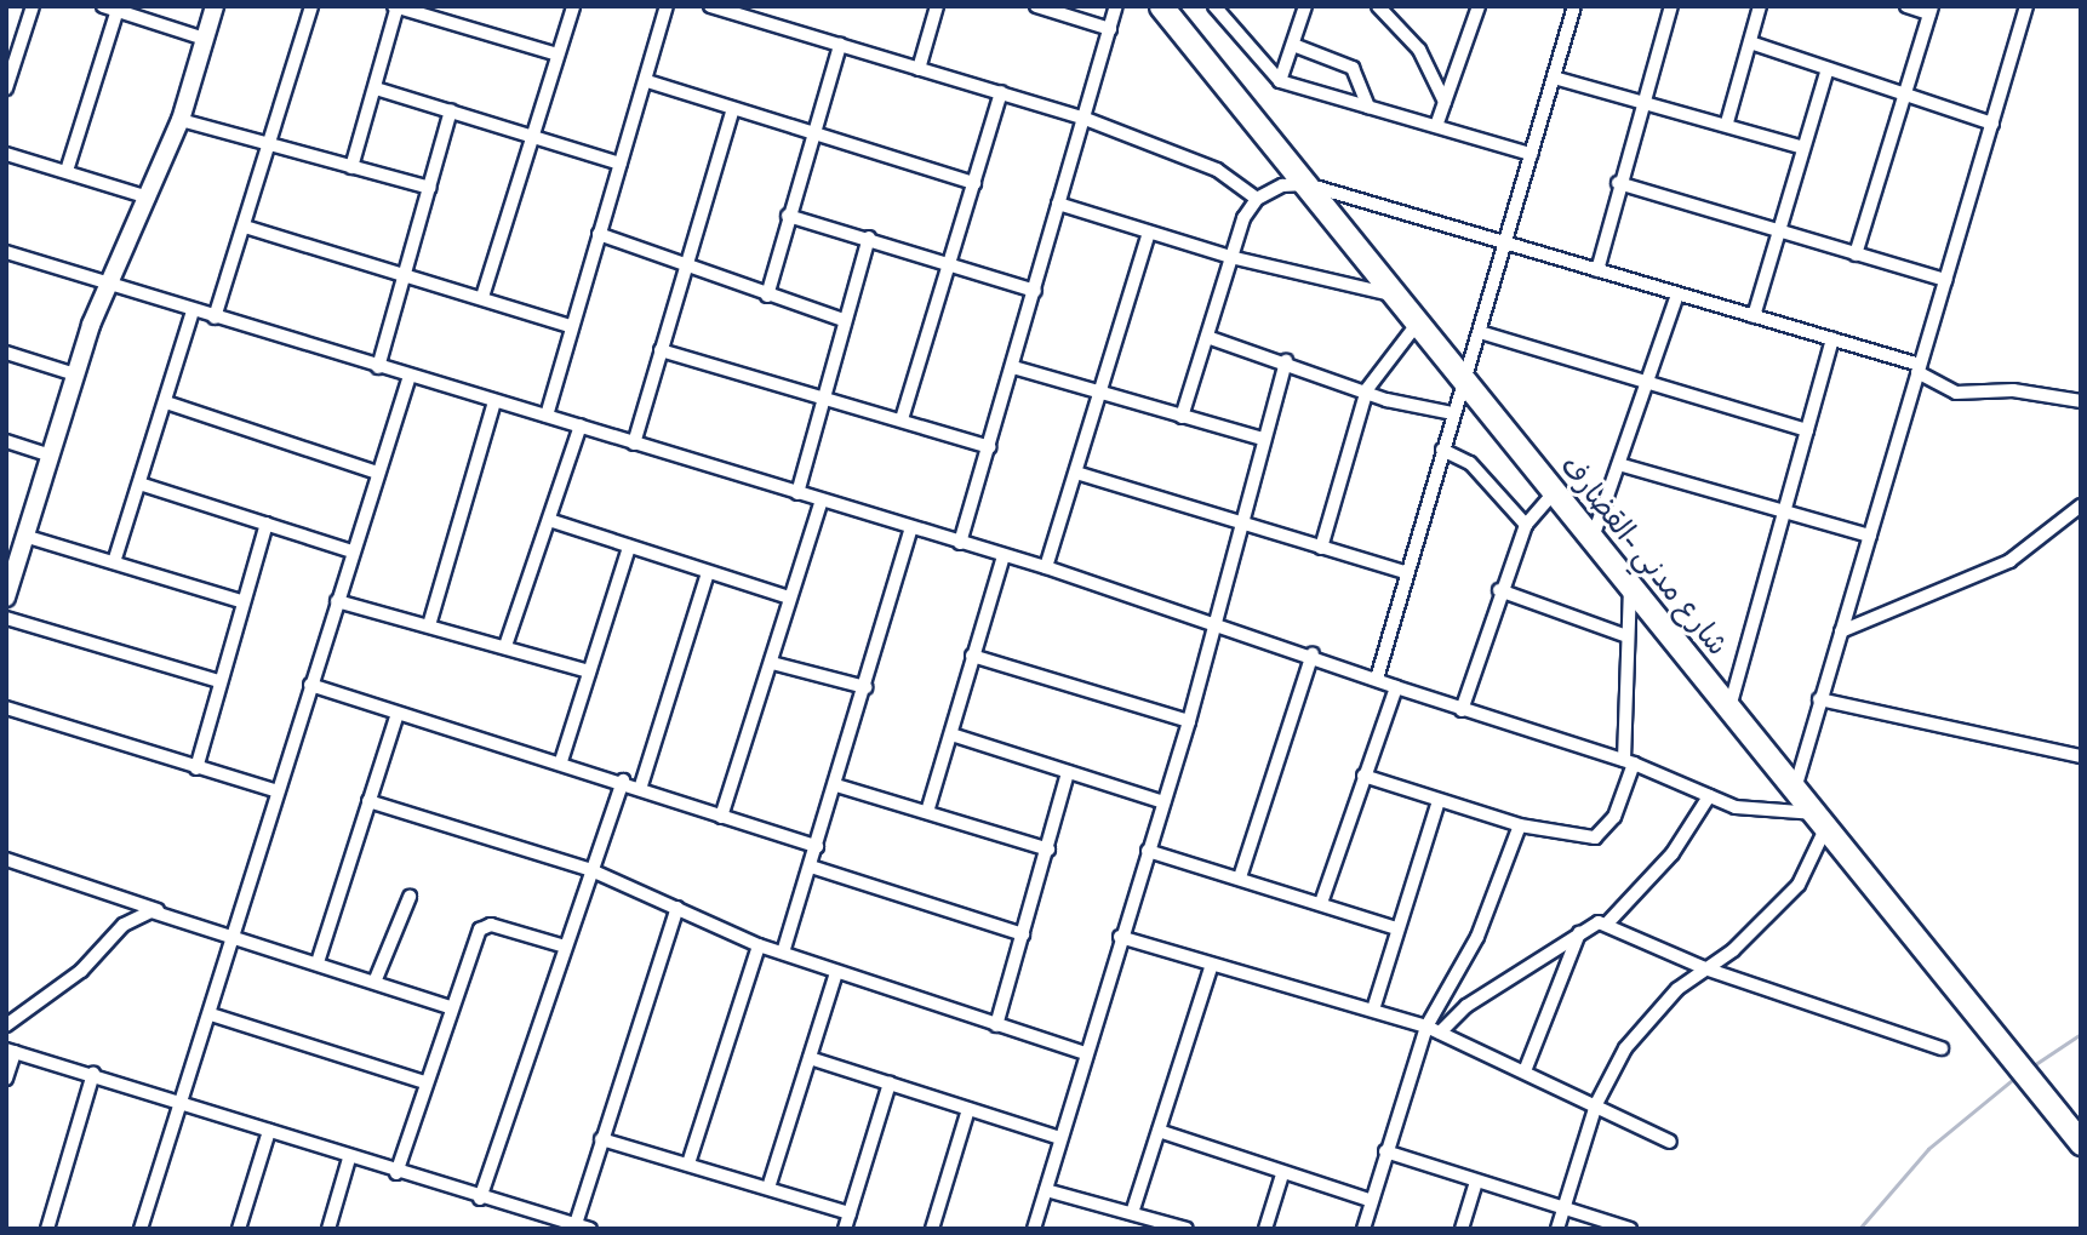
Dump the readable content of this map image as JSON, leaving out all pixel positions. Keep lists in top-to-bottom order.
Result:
{
  "streets": {
    "highway": ["شارع مدني -القضارف"]
  }
}
